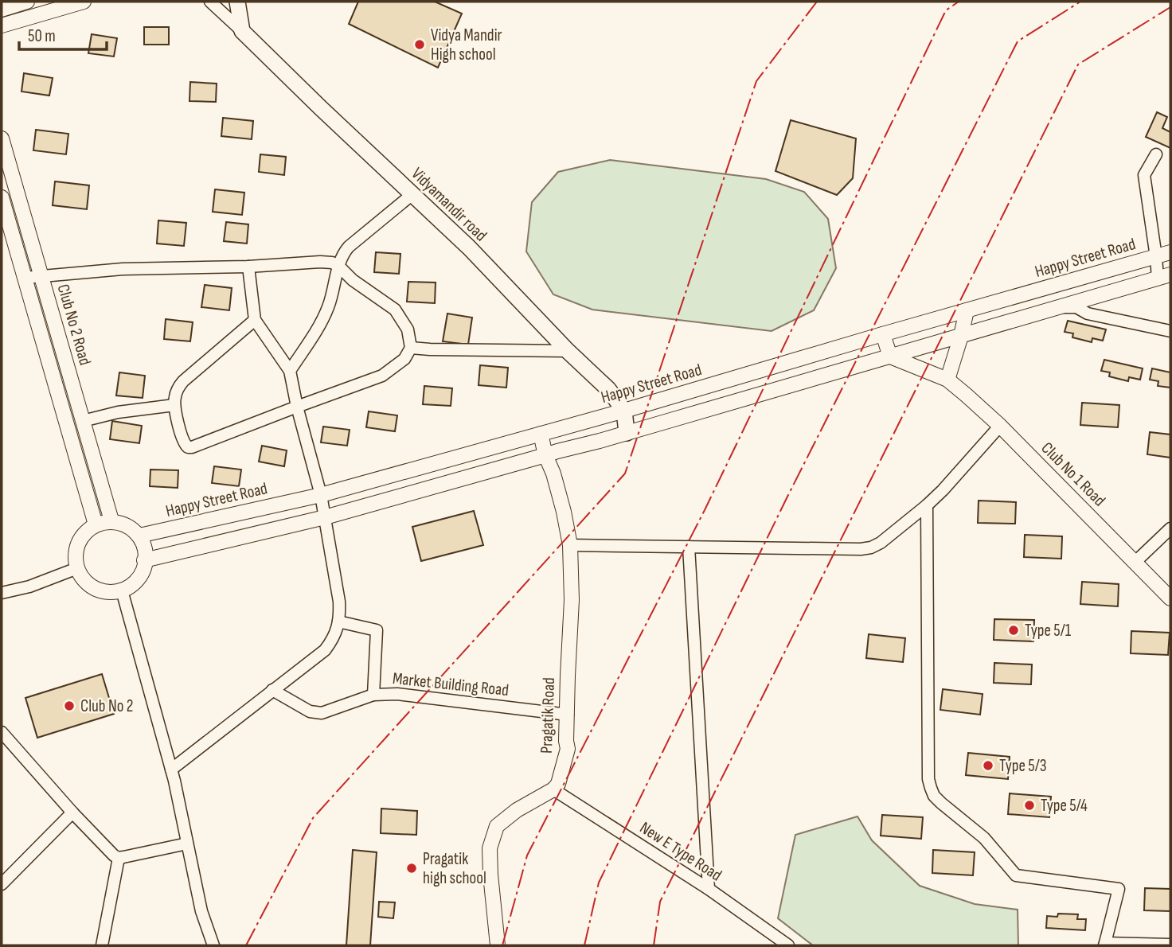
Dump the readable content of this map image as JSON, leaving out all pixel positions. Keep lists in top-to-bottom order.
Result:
{
  "streets": {
    "main road": ["Vidyamandir road"],
    "street": [
      "Happy Street Road",
      "Club No 2 Road",
      "Club No 1 Road",
      "Market Building Road",
      "Pragatik Road",
      "New E Type Road"
    ]
  },
  "crossings": [
    ["Vidyamandir road", "Happy Street Road"],
    ["Happy Street Road", "Club No 2 Road"],
    ["Happy Street Road", "Pragatik Road"],
    ["Market Building Road", "Pragatik Road"],
    ["Pragatik Road", "New E Type Road"]
  ],
  "places": [
    "Vidya Mandir High school",
    "Type 5/1",
    "Club No 2",
    "Type 5/3",
    "Type 5/4",
    "Pragatik high school"
  ],
  "scale_bar": "50 m"
}
